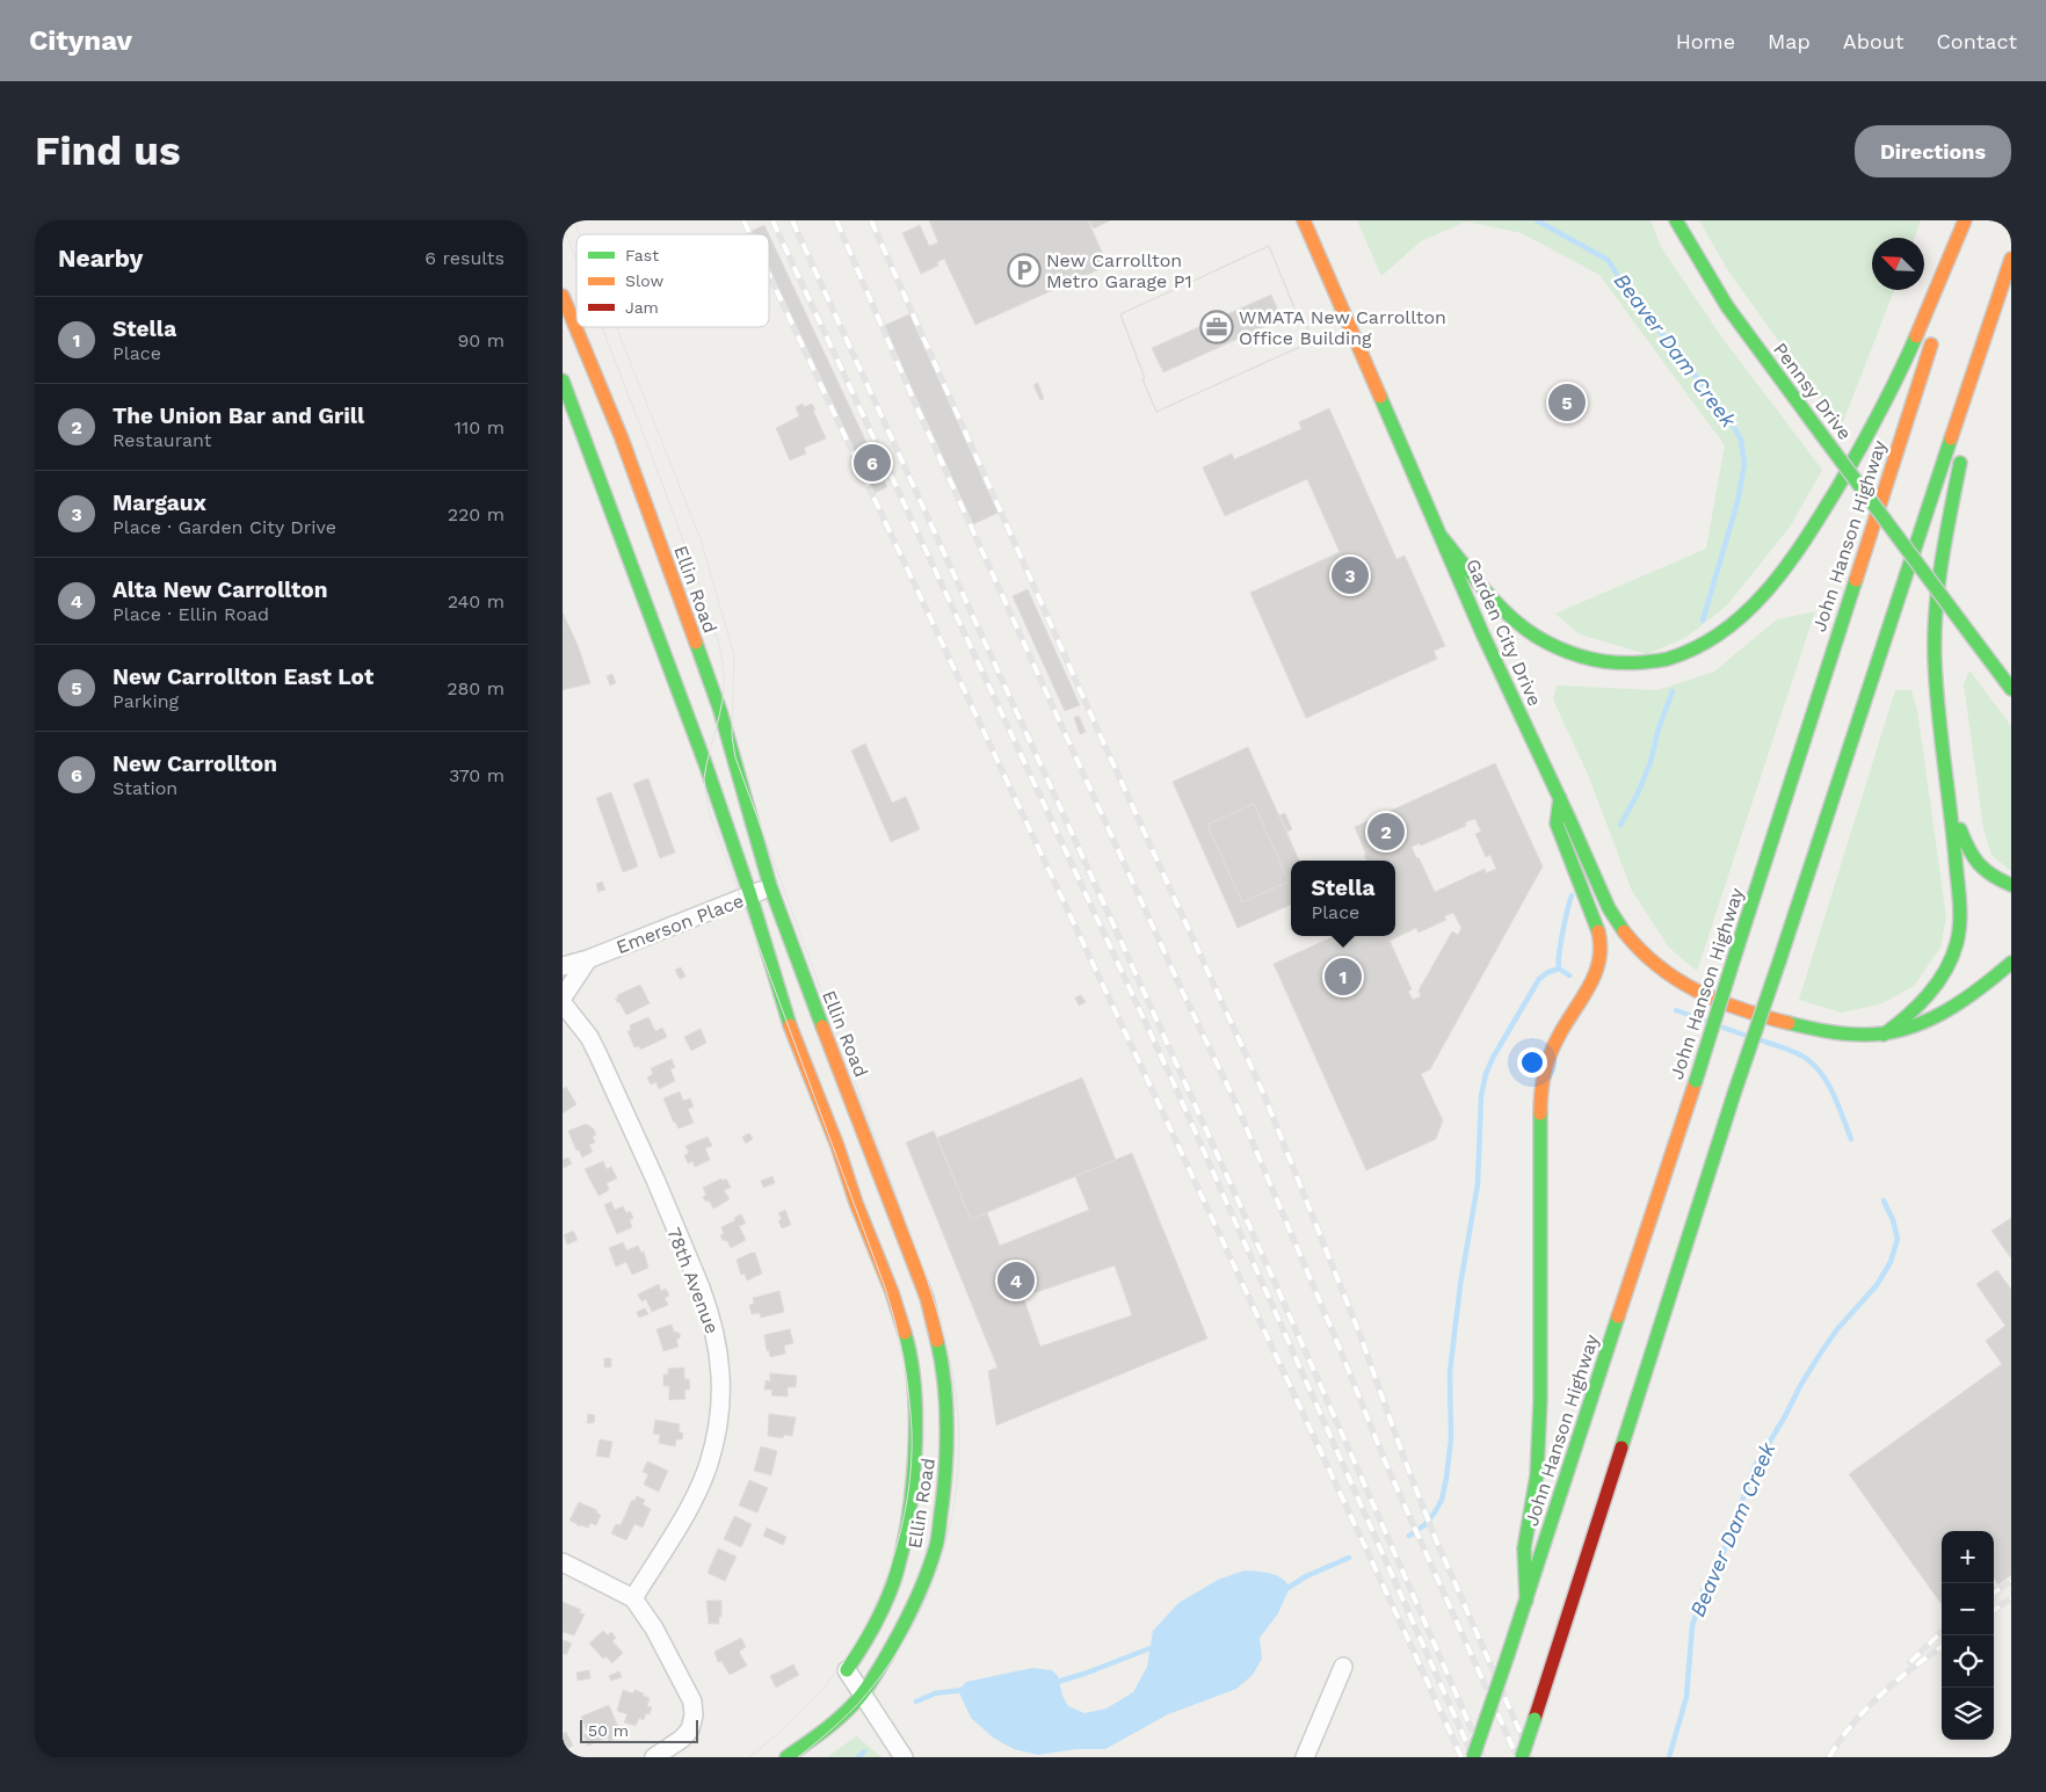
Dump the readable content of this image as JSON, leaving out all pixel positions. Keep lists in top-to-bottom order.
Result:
{
  "streets": {
    "main road": [
      "Pennsy Drive",
      "John Hanson Highway",
      "Ellin Road",
      "Garden City Drive"
    ],
    "street": ["Emerson Place", "78th Avenue"]
  },
  "crossings": [
    ["Ellin Road", "Emerson Place"]
  ],
  "water": ["Beaver Dam Creek"],
  "places": {
    "parking": ["New Carrollton Metro Garage P1"],
    "office": ["WMATA New Carrollton Office Building"]
  },
  "legend": ["Fast", "Slow", "Jam"],
  "scale_bar": "50 m",
  "north": "top left",
  "page": {
    "header": "Citynav",
    "nav": [
      "Home",
      "Map",
      "About",
      "Contact"
    ],
    "buttons": "Directions",
    "title": "Find us",
    "heading": ["Nearby", "6 results"],
    "list": [
      {
        "mark": "1",
        "name": "Stella",
        "note": "Place",
        "value": "90 m"
      },
      {
        "mark": "2",
        "name": "The Union Bar and Grill",
        "note": "Restaurant",
        "value": "110 m"
      },
      {
        "mark": "3",
        "name": "Margaux",
        "note": "Place · Garden City Drive",
        "value": "220 m"
      },
      {
        "mark": "4",
        "name": "Alta New Carrollton",
        "note": "Place · Ellin Road",
        "value": "240 m"
      },
      {
        "mark": "5",
        "name": "New Carrollton East Lot",
        "note": "Parking",
        "value": "280 m"
      },
      {
        "mark": "6",
        "name": "New Carrollton",
        "note": "Station",
        "value": "370 m"
      }
    ],
    "pins": [
      "5",
      "6",
      "3",
      "2",
      "1",
      "4"
    ],
    "popup": ["Stella", "Place"],
    "map_buttons": ["+", "−"],
    "scale": "50 m"
  }
}
